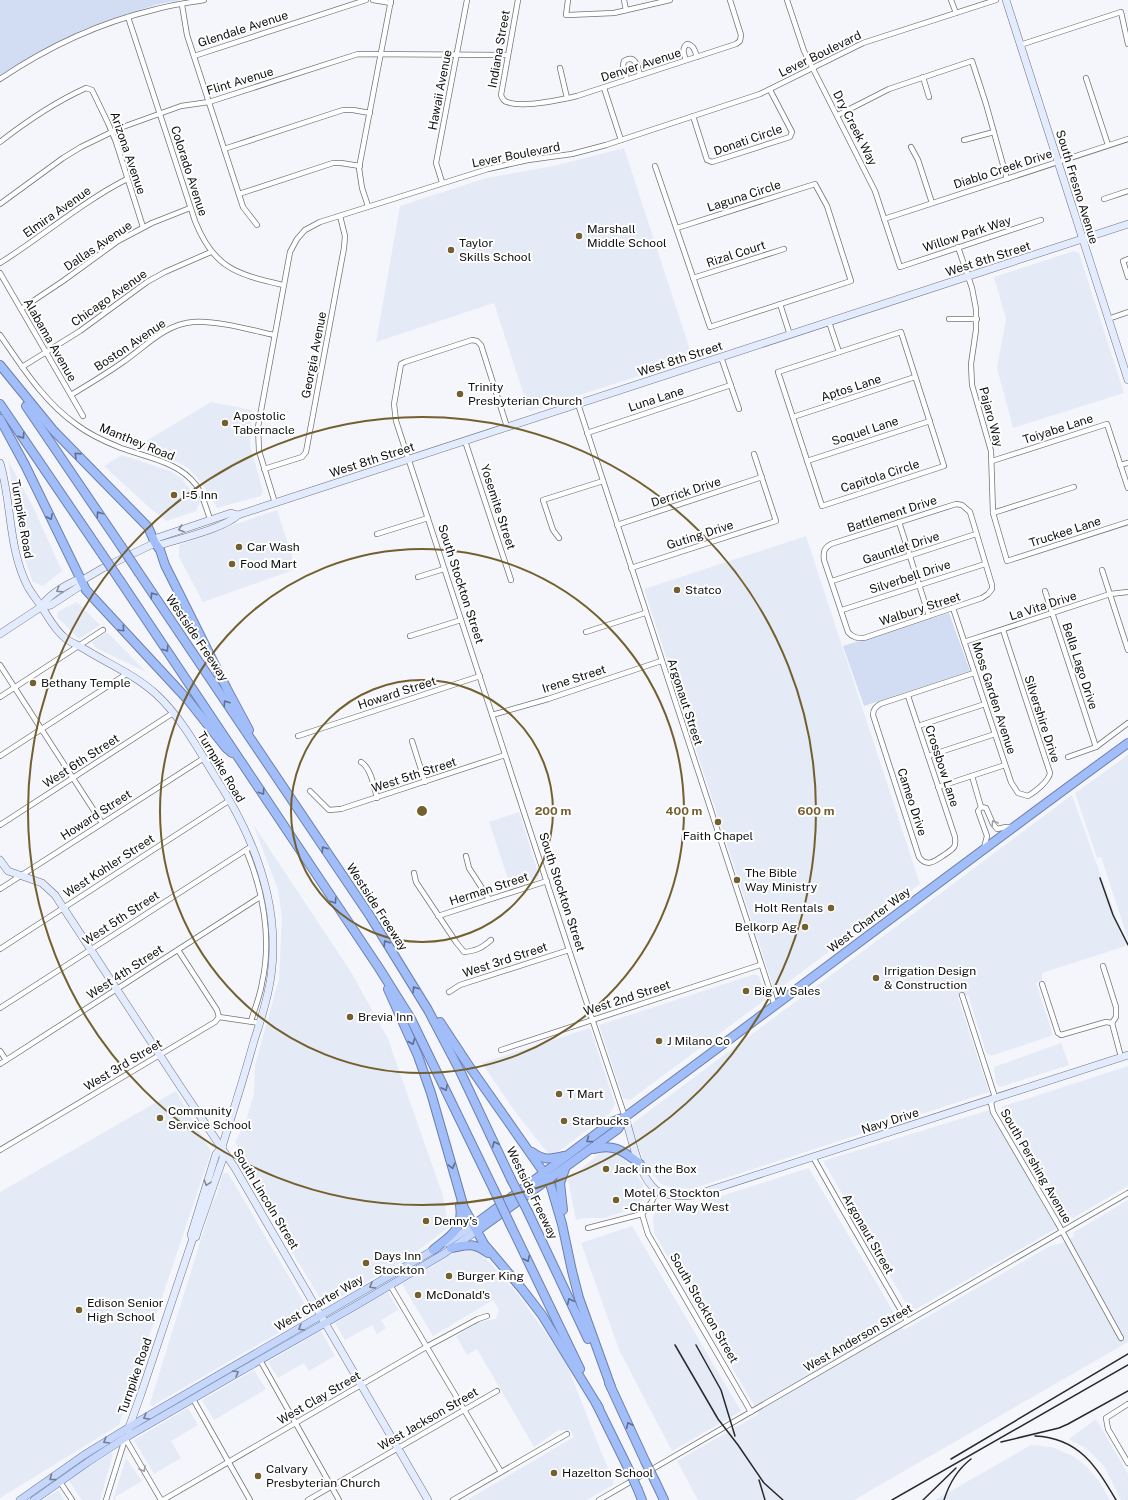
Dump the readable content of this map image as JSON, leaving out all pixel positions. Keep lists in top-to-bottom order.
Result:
{
  "streets": {
    "highway": ["Westside Freeway", "West Charter Way"],
    "street": [
      "Glendale Avenue",
      "Indiana Street",
      "Lever Boulevard",
      "Denver Avenue",
      "Flint Avenue",
      "Hawaii Avenue",
      "Dry Creek Way",
      "Donati Circle",
      "Arizona Avenue",
      "Diablo Creek Drive",
      "Colorado Avenue",
      "South Fresno Avenue",
      "Laguna Circle",
      "Elmira Avenue",
      "Willow Park Way",
      "Dallas Avenue",
      "Rizal Court",
      "West 8th Street",
      "Chicago Avenue",
      "Alabama Avenue",
      "Boston Avenue",
      "Georgia Avenue",
      "Aptos Lane",
      "Luna Lane",
      "Pajaro Way",
      "Toiyabe Lane",
      "Soquel Lane",
      "Manthey Road",
      "Capitola Circle",
      "Derrick Drive",
      "Yosemite Street",
      "Battlement Drive",
      "Turnpike Road",
      "Truckee Lane",
      "Guting Drive",
      "Gauntlet Drive",
      "Silverbell Drive",
      "South Stockton Street",
      "La Vita Drive",
      "Walbury Street",
      "Bella Lago Drive",
      "Irene Street",
      "Howard Street",
      "Moss Garden Avenue",
      "Argonaut Street",
      "Silvershire Drive",
      "West 6th Street",
      "Crossbow Lane",
      "West 5th Street",
      "Cameo Drive",
      "West Kohler Street",
      "Herman Street",
      "West 3rd Street",
      "West 4th Street",
      "West 2nd Street",
      "Navy Drive",
      "South Pershing Avenue",
      "South Lincoln Street",
      "West Anderson Street",
      "West Clay Street",
      "West Jackson Street"
    ]
  },
  "crossings": [
    ["Indiana Street", "Denver Avenue"],
    ["Indiana Street", "Flint Avenue"],
    ["Lever Boulevard", "Hawaii Avenue"],
    ["Lever Boulevard", "Dry Creek Way"],
    ["Lever Boulevard", "Donati Circle"],
    ["Lever Boulevard", "Colorado Avenue"],
    ["Lever Boulevard", "West 8th Street"],
    ["Lever Boulevard", "Boston Avenue"],
    ["Lever Boulevard", "Georgia Avenue"],
    ["Flint Avenue", "Hawaii Avenue"],
    ["Flint Avenue", "Arizona Avenue"],
    ["Flint Avenue", "Colorado Avenue"],
    ["Dry Creek Way", "Diablo Creek Drive"],
    ["Dry Creek Way", "Willow Park Way"],
    ["Arizona Avenue", "Elmira Avenue"],
    ["Arizona Avenue", "Dallas Avenue"],
    ["Diablo Creek Drive", "South Fresno Avenue"],
    ["Colorado Avenue", "Dallas Avenue"],
    ["Colorado Avenue", "Chicago Avenue"],
    ["South Fresno Avenue", "West 8th Street"],
    ["Laguna Circle", "Rizal Court"],
    ["Willow Park Way", "Pajaro Way"],
    ["Dallas Avenue", "Alabama Avenue"],
    ["West 8th Street", "Pajaro Way"],
    ["West 8th Street", "Manthey Road"],
    ["West 8th Street", "Yosemite Street"],
    ["West 8th Street", "Turnpike Road"],
    ["West 8th Street", "South Stockton Street"],
    ["West 8th Street", "Argonaut Street"],
    ["Chicago Avenue", "Alabama Avenue"],
    ["Chicago Avenue", "Manthey Road"],
    ["Alabama Avenue", "Boston Avenue"],
    ["Aptos Lane", "Capitola Circle"],
    ["Luna Lane", "Argonaut Street"],
    ["Pajaro Way", "Toiyabe Lane"],
    ["Pajaro Way", "Truckee Lane"],
    ["Soquel Lane", "Capitola Circle"],
    ["Derrick Drive", "Guting Drive"],
    ["Derrick Drive", "Argonaut Street"],
    ["Battlement Drive", "Gauntlet Drive"],
    ["Turnpike Road", "Howard Street"],
    ["Turnpike Road", "West 6th Street"],
    ["Turnpike Road", "West 5th Street"],
    ["Turnpike Road", "West Kohler Street"],
    ["Turnpike Road", "West Charter Way"],
    ["Turnpike Road", "South Lincoln Street"],
    ["Guting Drive", "Argonaut Street"],
    ["Silverbell Drive", "Walbury Street"],
    ["South Stockton Street", "Irene Street"],
    ["South Stockton Street", "Howard Street"],
    ["South Stockton Street", "West 5th Street"],
    ["South Stockton Street", "Herman Street"],
    ["South Stockton Street", "West Charter Way"],
    ["South Stockton Street", "West 3rd Street"],
    ["South Stockton Street", "West 2nd Street"],
    ["South Stockton Street", "Navy Drive"],
    ["South Stockton Street", "West Anderson Street"],
    ["La Vita Drive", "Bella Lago Drive"],
    ["La Vita Drive", "Moss Garden Avenue"],
    ["La Vita Drive", "Silvershire Drive"],
    ["Walbury Street", "Moss Garden Avenue"],
    ["Irene Street", "Argonaut Street"],
    ["Howard Street", "South Lincoln Street"],
    ["Moss Garden Avenue", "Silvershire Drive"],
    ["Argonaut Street", "West Charter Way"],
    ["Argonaut Street", "West 2nd Street"],
    ["Argonaut Street", "Navy Drive"],
    ["Argonaut Street", "West Anderson Street"],
    ["Crossbow Lane", "Cameo Drive"],
    ["West 5th Street", "South Lincoln Street"],
    ["West Kohler Street", "South Lincoln Street"],
    ["West Charter Way", "South Lincoln Street"],
    ["West 3rd Street", "South Lincoln Street"],
    ["West 4th Street", "South Lincoln Street"],
    ["Navy Drive", "South Pershing Avenue"],
    ["South Pershing Avenue", "West Anderson Street"],
    ["South Lincoln Street", "West Clay Street"],
    ["South Lincoln Street", "West Jackson Street"]
  ],
  "places": [
    "Marshall Middle School",
    "Taylor Skills School",
    "Trinity Presbyterian Church",
    "Apostolic Tabernacle",
    "I-5 Inn",
    "Car Wash",
    "Food Mart",
    "Statco",
    "Bethany Temple",
    "Faith Chapel",
    "The Bible Way Ministry",
    "Holt Rentals",
    "Belkorp Ag",
    "Irrigation Design & Construction",
    "Big W Sales",
    "Brevia Inn",
    "J Milano Co",
    "T Mart",
    "Community Service School",
    "Starbucks",
    "Jack in the Box",
    "Motel 6 Stockton - Charter Way West",
    "Denny's",
    "Days Inn Stockton",
    "Burger King",
    "McDonald's",
    "Edison Senior High School",
    "Hazelton School",
    "Calvary Presbyterian Church"
  ],
  "rings": ["200 m", "400 m", "600 m"]
}
